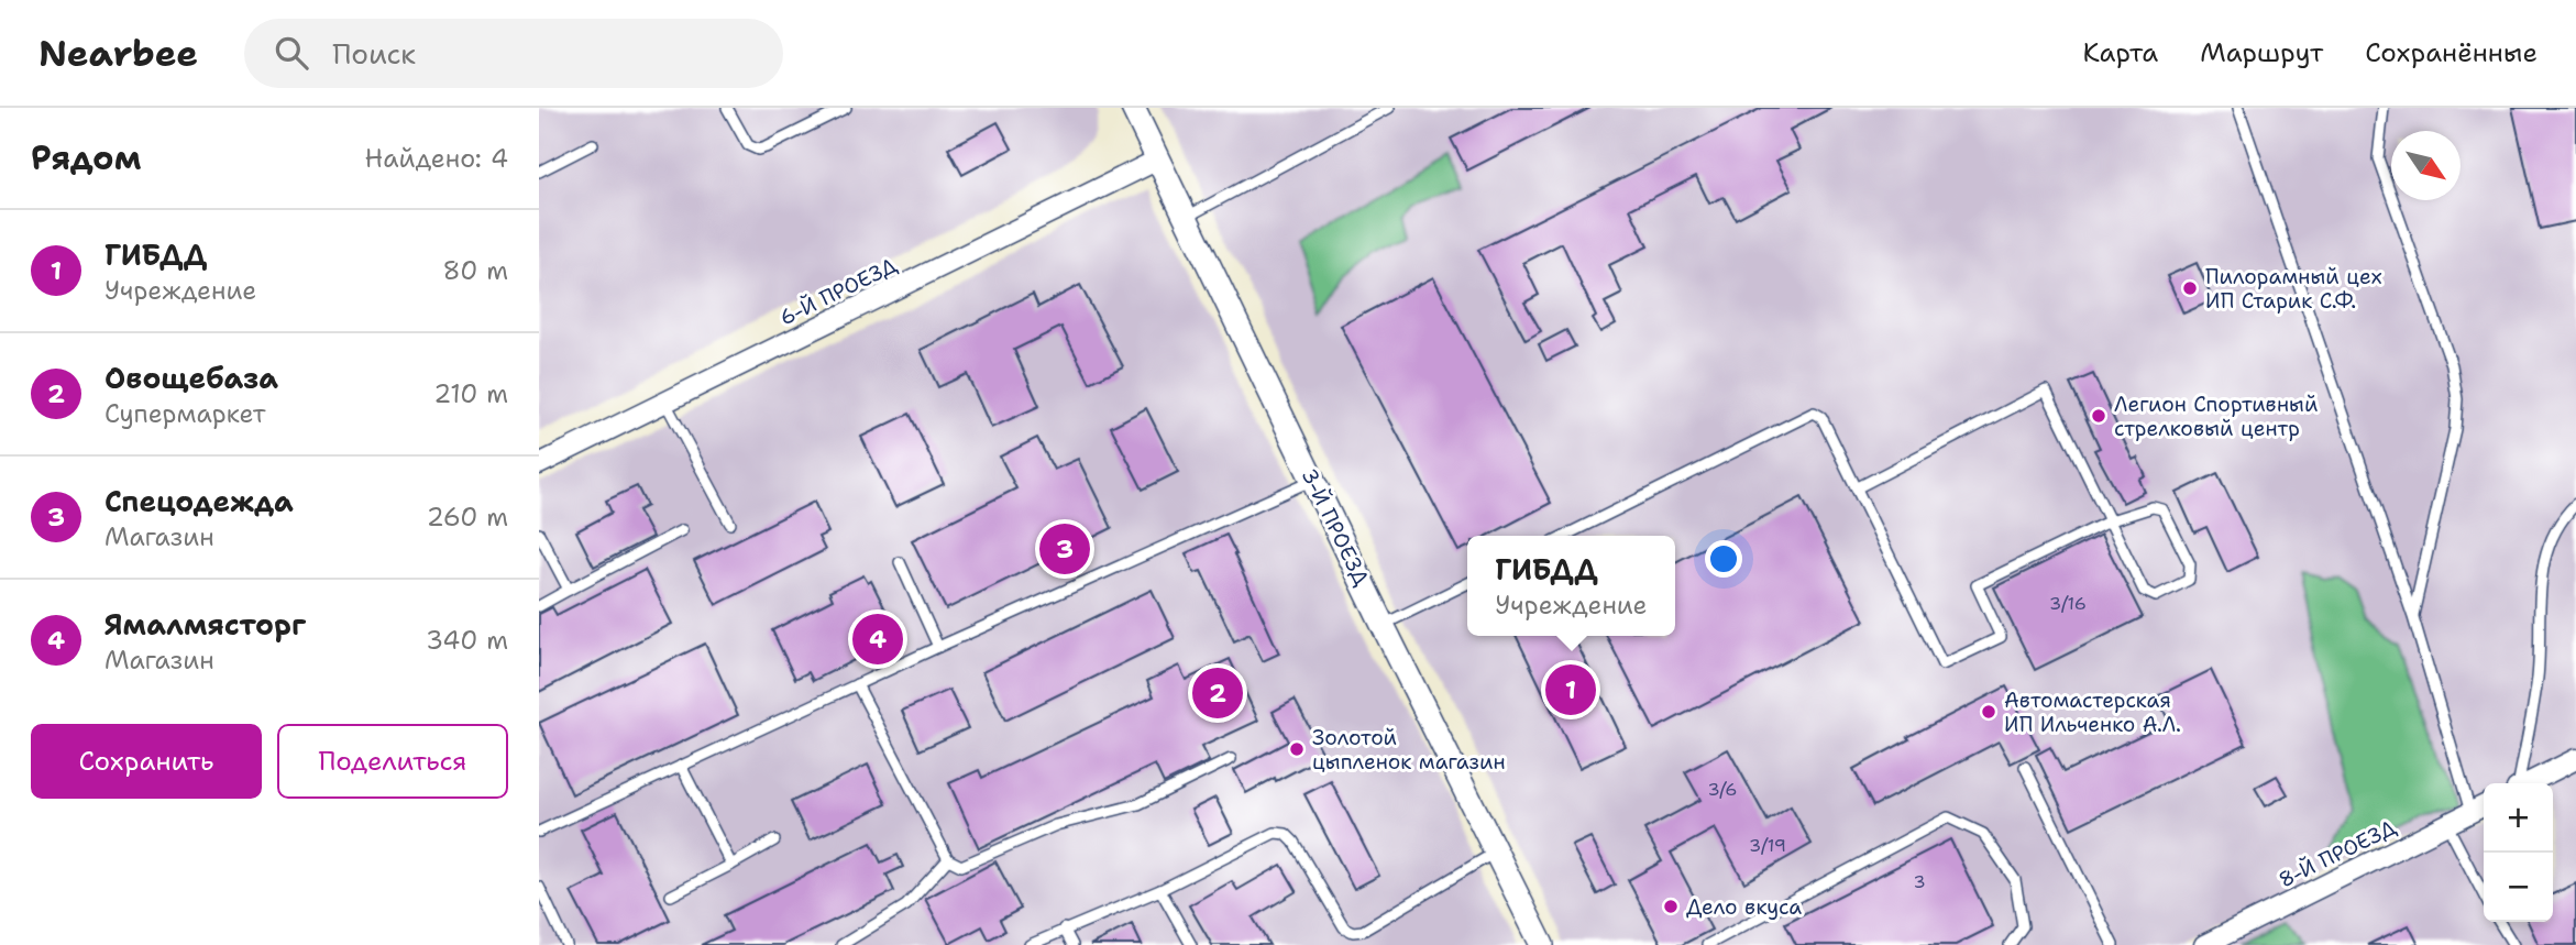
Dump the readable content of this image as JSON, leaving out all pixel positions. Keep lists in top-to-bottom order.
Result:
{
  "streets": {
    "street": ["6-Й ПРОЕЗД", "3-Й ПРОЕЗД", "8-Й ПРОЕЗД"]
  },
  "crossings": [
    ["6-Й ПРОЕЗД", "3-Й ПРОЕЗД"]
  ],
  "places": [
    "Пилорамный цех ИП Старик С.Ф.",
    "Легион Спортивный стрелковый центр",
    "Автомастерская ИП Ильченко А.Л.",
    "Золотой цыпленок магазин",
    "Дело вкуса"
  ],
  "house_numbers": [
    "3/16",
    "3/6",
    "3/19",
    "3"
  ],
  "north": "bottom right",
  "page": {
    "header": "Nearbee",
    "search": "Поиск",
    "nav": ["Карта", "Маршрут", "Сохранённые"],
    "heading": ["Рядом", "Найдено: 4"],
    "list": [
      {
        "mark": "1",
        "name": "ГИБДД",
        "note": "Учреждение",
        "value": "80 m"
      },
      {
        "mark": "2",
        "name": "Овощебаза",
        "note": "Супермаркет",
        "value": "210 m"
      },
      {
        "mark": "3",
        "name": "Спецодежда",
        "note": "Магазин",
        "value": "260 m"
      },
      {
        "mark": "4",
        "name": "Ямалмясторг",
        "note": "Магазин",
        "value": "340 m"
      }
    ],
    "pins": [
      "3",
      "4",
      "1",
      "2"
    ],
    "popup": ["ГИБДД", "Учреждение"],
    "buttons": ["Сохранить", "Поделиться"],
    "map_buttons": ["+", "−"]
  }
}
